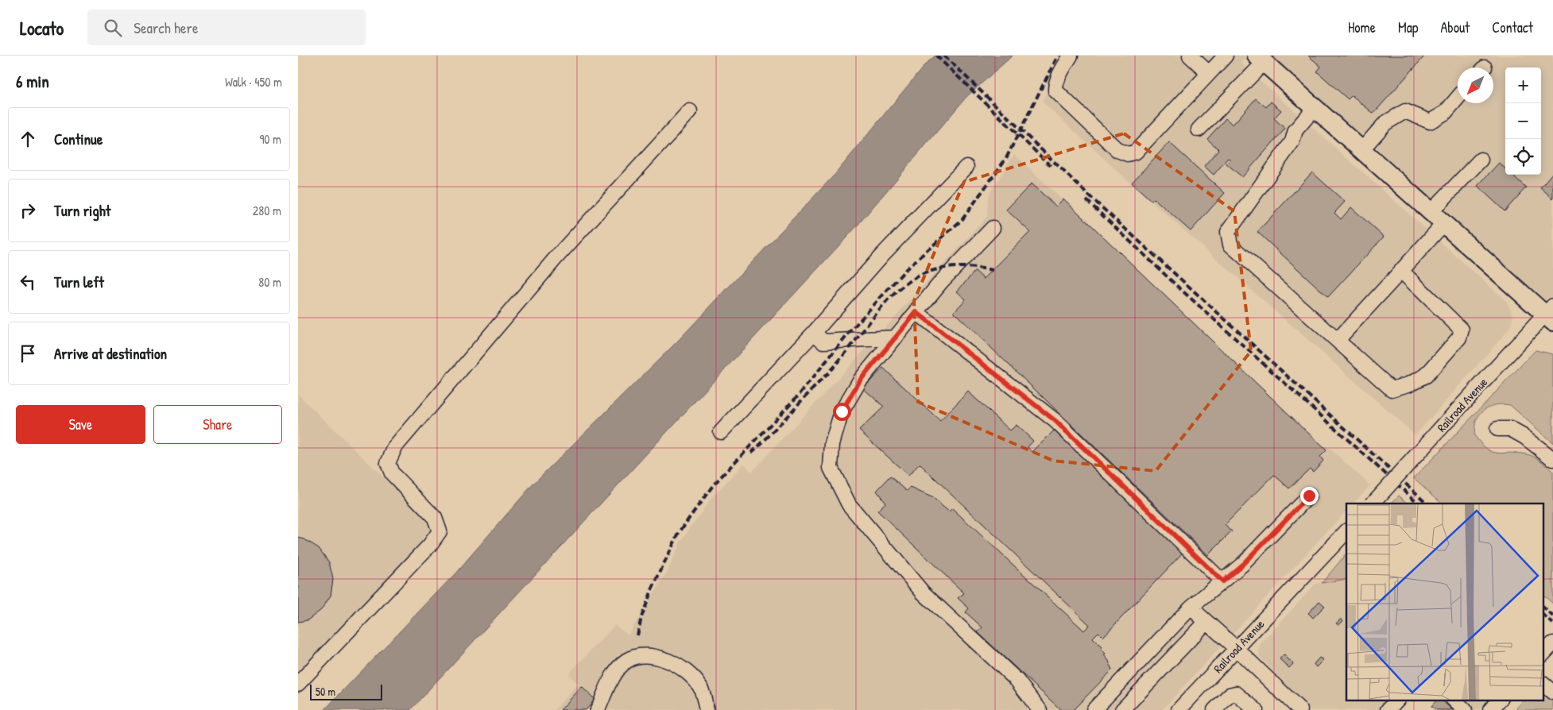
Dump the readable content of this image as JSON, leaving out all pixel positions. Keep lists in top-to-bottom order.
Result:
{
  "streets": {
    "street": ["Railroad Avenue"]
  },
  "scale_bar": "50 m",
  "north": "bottom left",
  "page": {
    "header": "Locato",
    "search": "Search here",
    "nav": [
      "Home",
      "Map",
      "About",
      "Contact"
    ],
    "heading": ["6 min", "Walk · 450 m"],
    "map_buttons": ["+", "−"],
    "list": [
      ["Continue", "90 m"],
      ["Turn right", "280 m"],
      ["Turn left", "80 m"],
      "Arrive at destination"
    ],
    "buttons": ["Save", "Share"],
    "scale": "50 m"
  }
}
